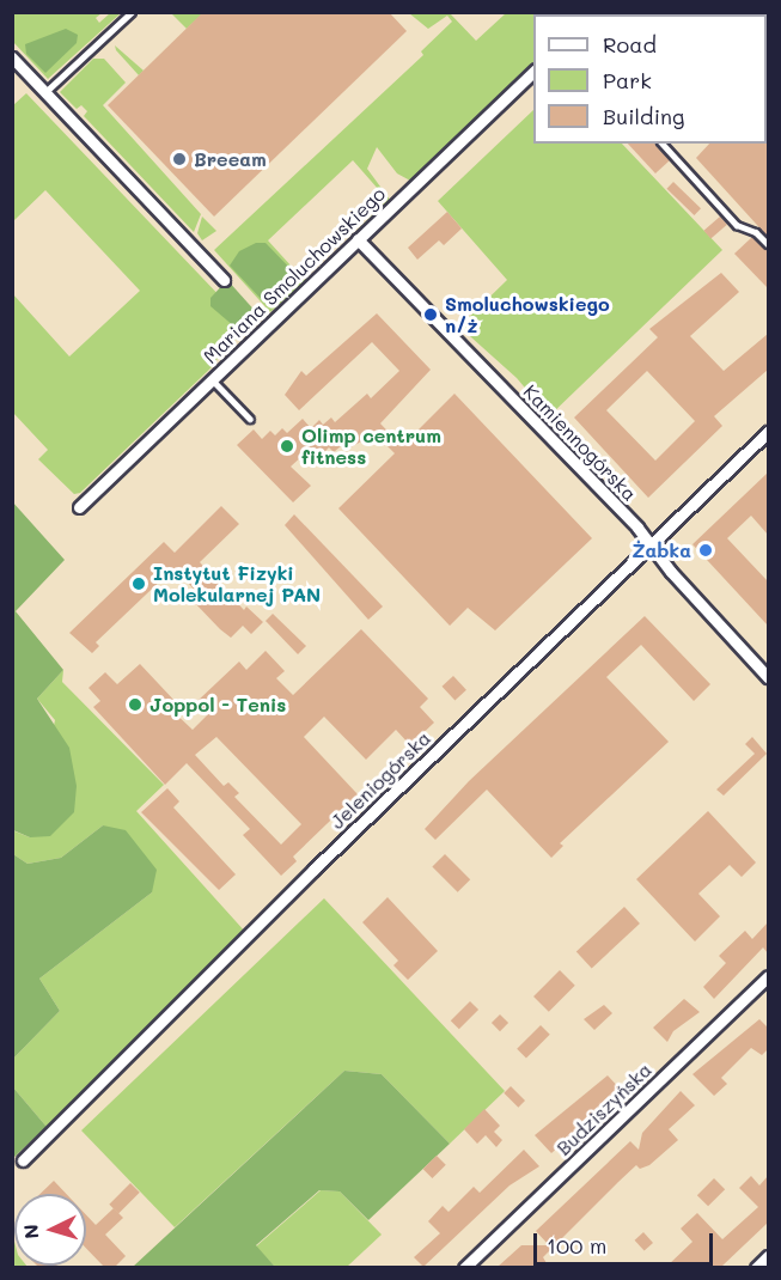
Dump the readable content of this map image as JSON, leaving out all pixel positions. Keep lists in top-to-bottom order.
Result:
{
  "streets": {
    "street": [
      "Mariana Smoluchowskiego",
      "Kamiennogórska",
      "Jeleniogórska",
      "Budziszyńska"
    ]
  },
  "crossings": [
    ["Mariana Smoluchowskiego", "Kamiennogórska"],
    ["Kamiennogórska", "Jeleniogórska"]
  ],
  "places": [
    "Breeam",
    "Smoluchowskiego n/ż",
    "Olimp centrum fitness",
    "Żabka",
    "Instytut Fizyki Molekularnej PAN",
    "Joppol - Tenis"
  ],
  "legend": ["Road", "Park", "Building"],
  "scale_bar": "100 m",
  "north": "left"
}
